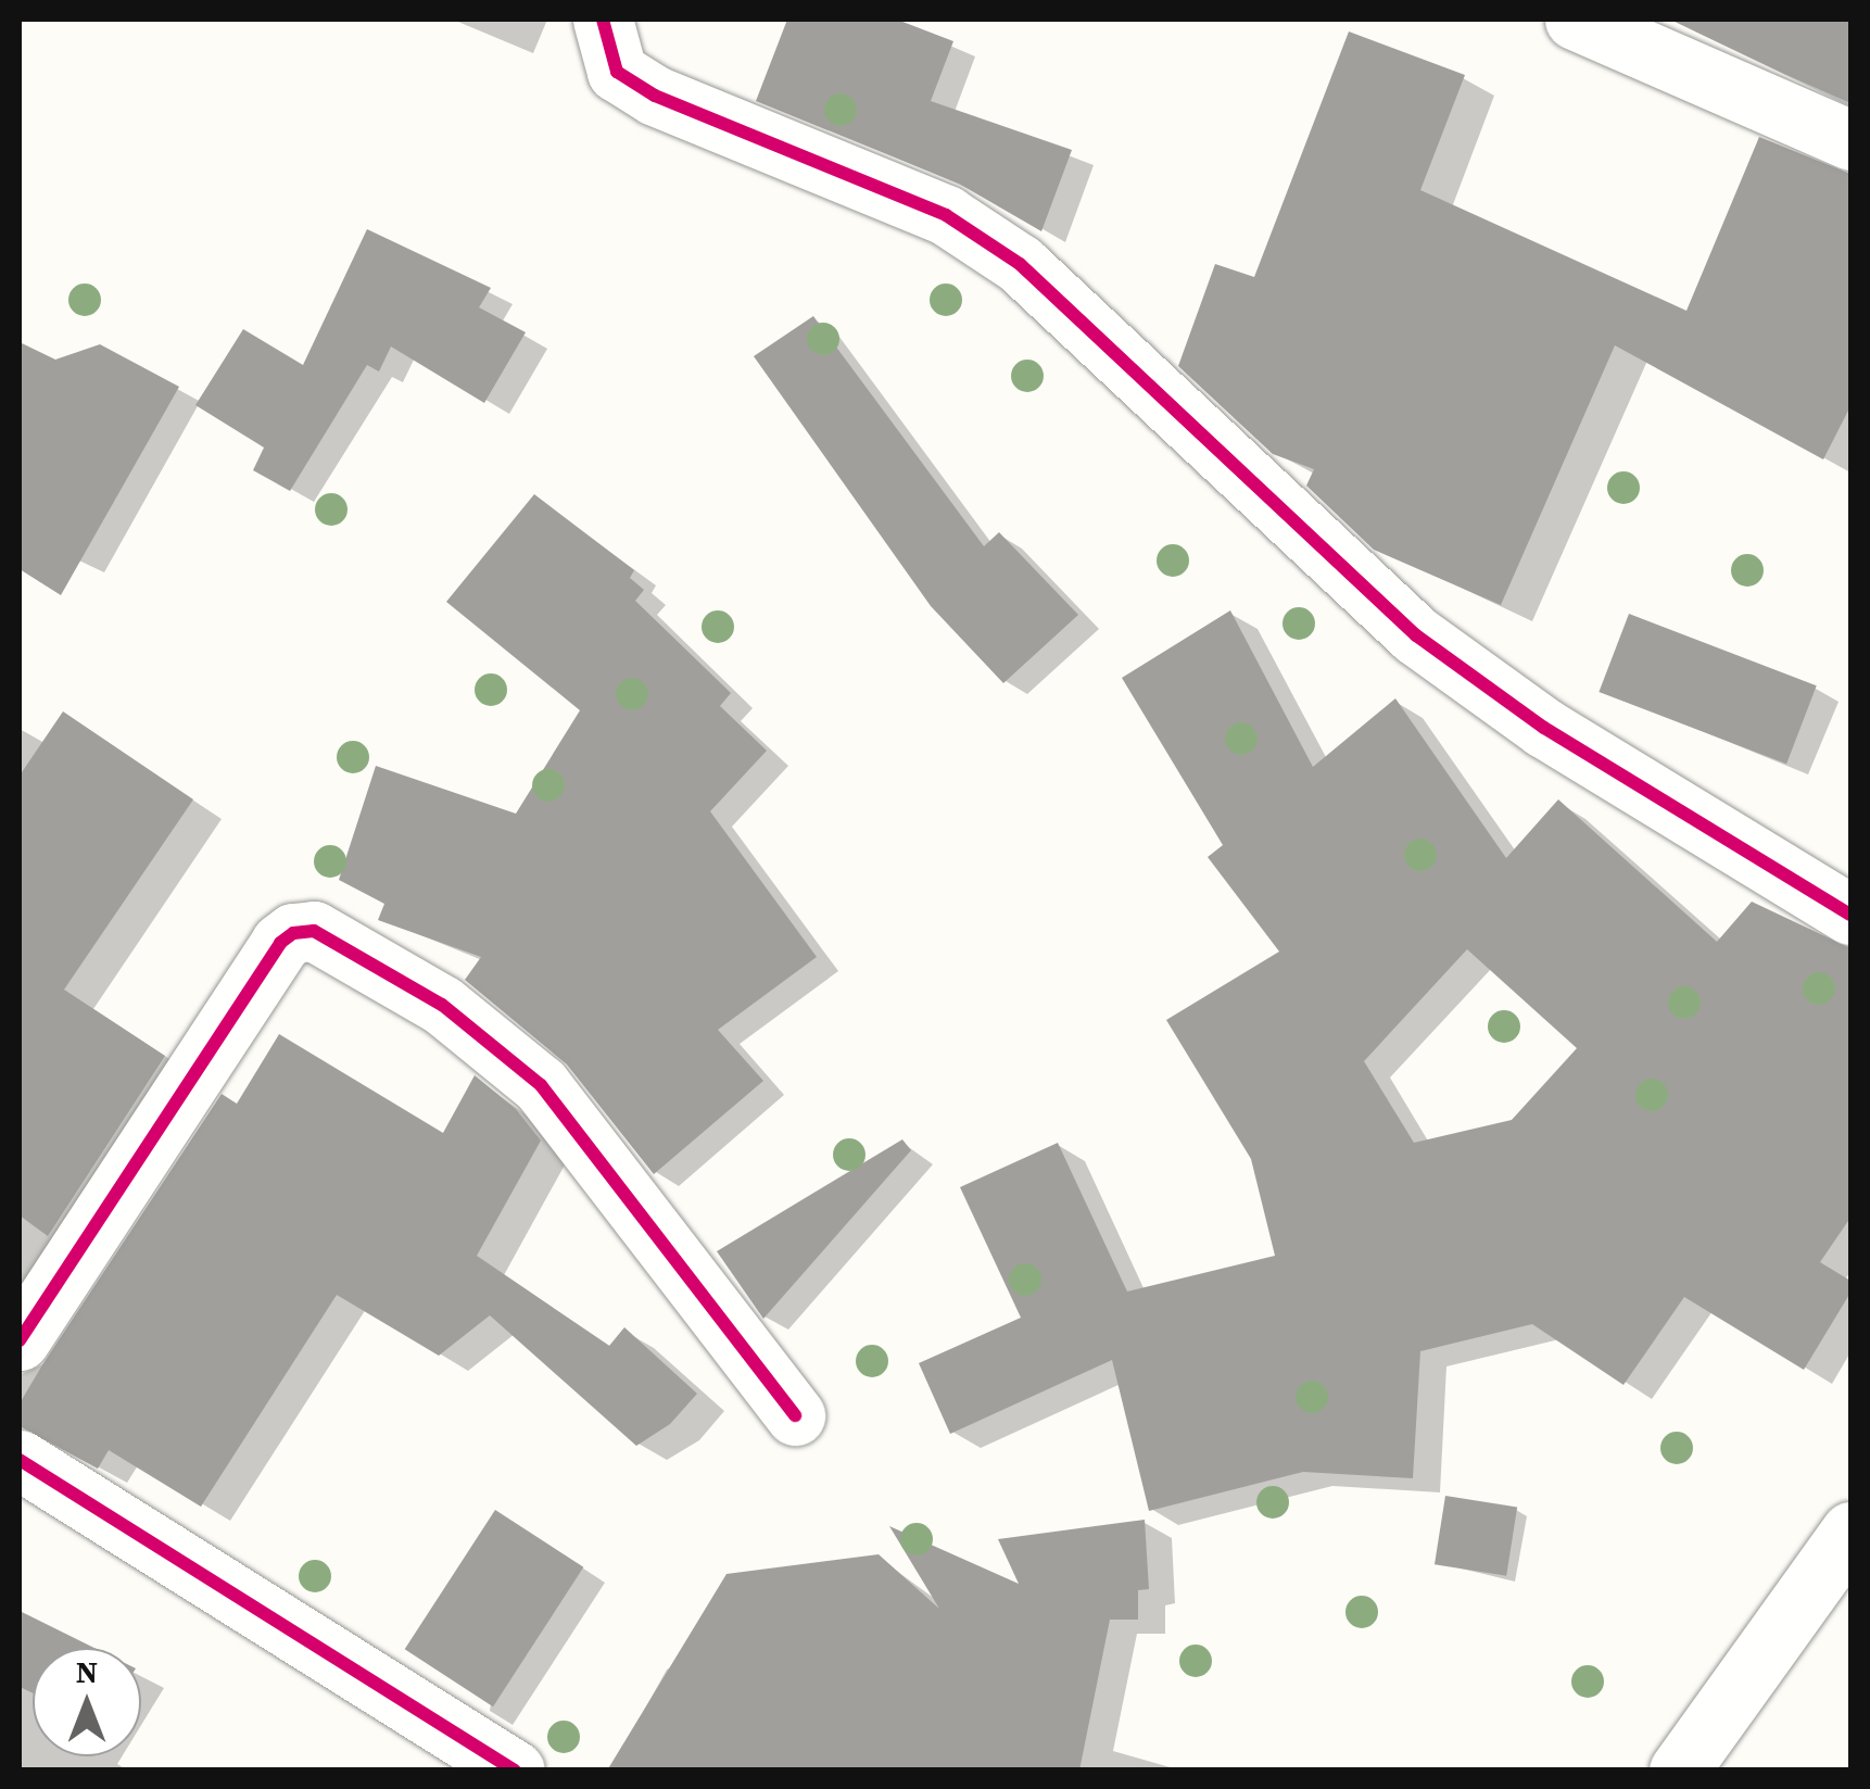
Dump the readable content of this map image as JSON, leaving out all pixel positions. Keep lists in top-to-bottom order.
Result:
{
  "north": "top"
}
